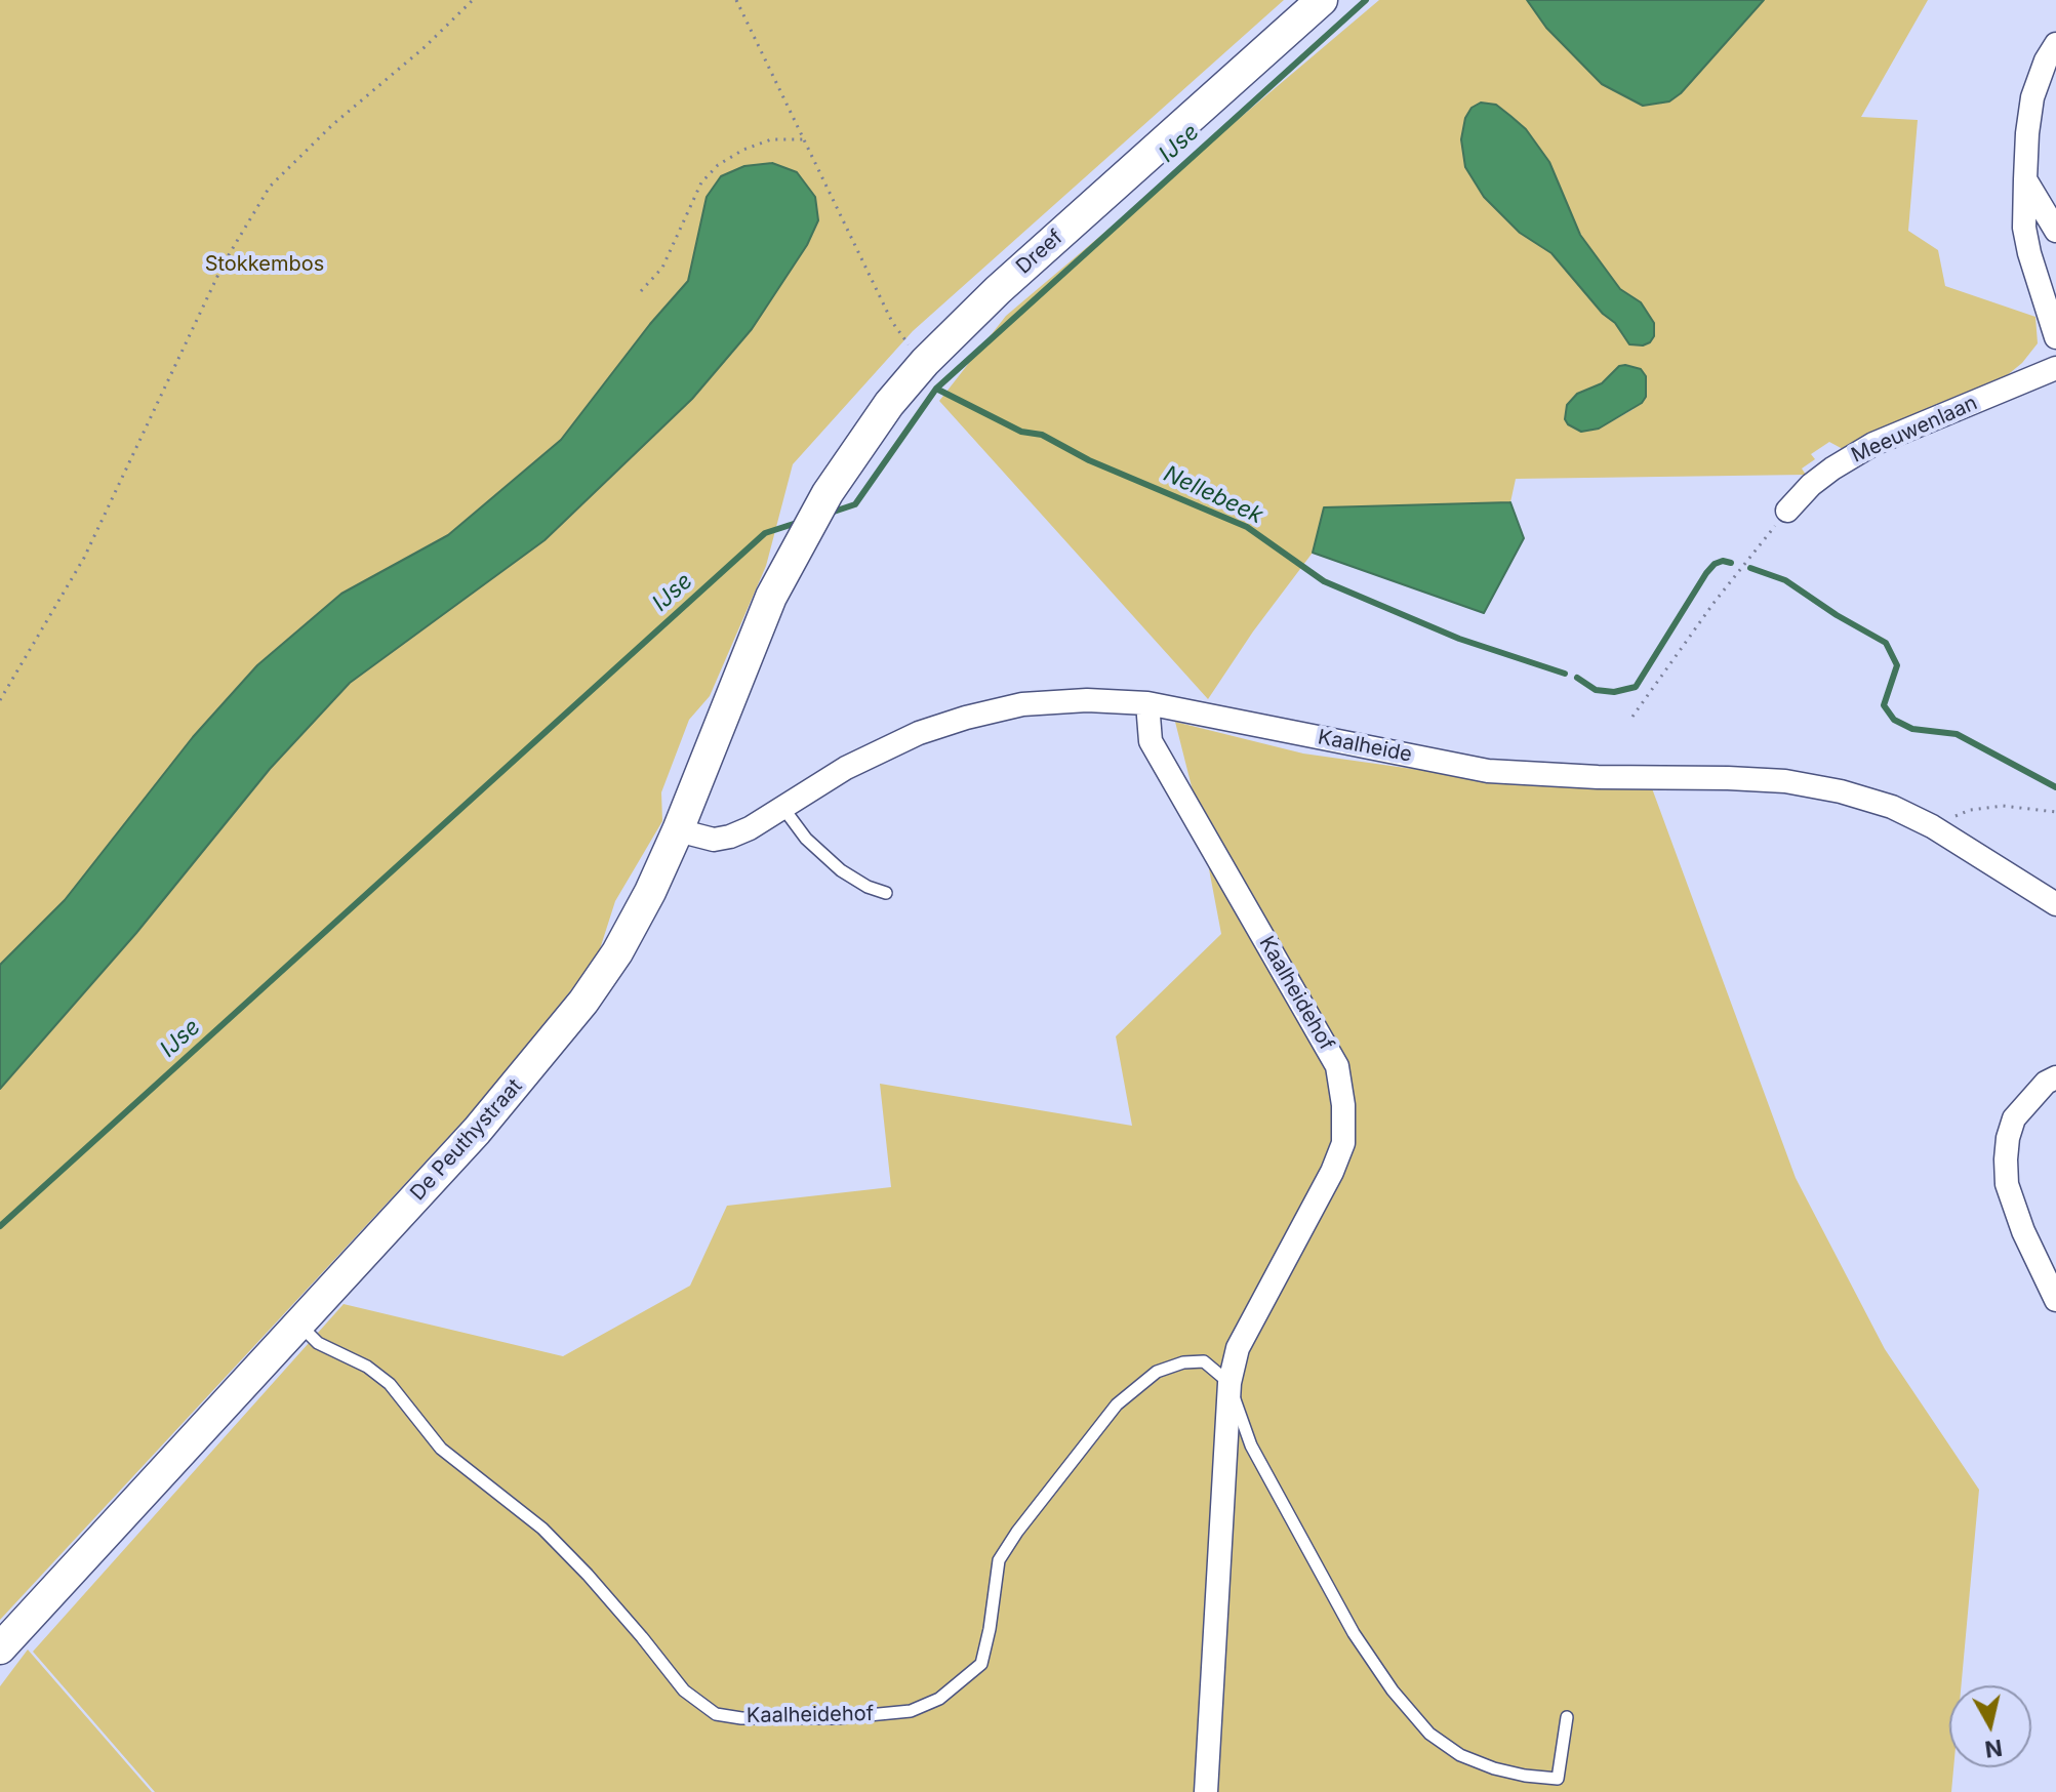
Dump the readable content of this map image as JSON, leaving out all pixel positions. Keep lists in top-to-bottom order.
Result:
{
  "streets": {
    "main road": ["Dreef", "De Peuthystraat"],
    "street": ["Meeuwenlaan", "Kaalheide", "Kaalheidehof"]
  },
  "crossings": [
    ["Dreef", "De Peuthystraat"],
    ["Kaalheide", "Kaalheidehof"],
    ["Kaalheide", "De Peuthystraat"],
    ["Kaalheidehof", "De Peuthystraat"]
  ],
  "water": ["IJse", "Nellebeek"],
  "parks": ["Stokkembos"],
  "north": "bottom"
}
